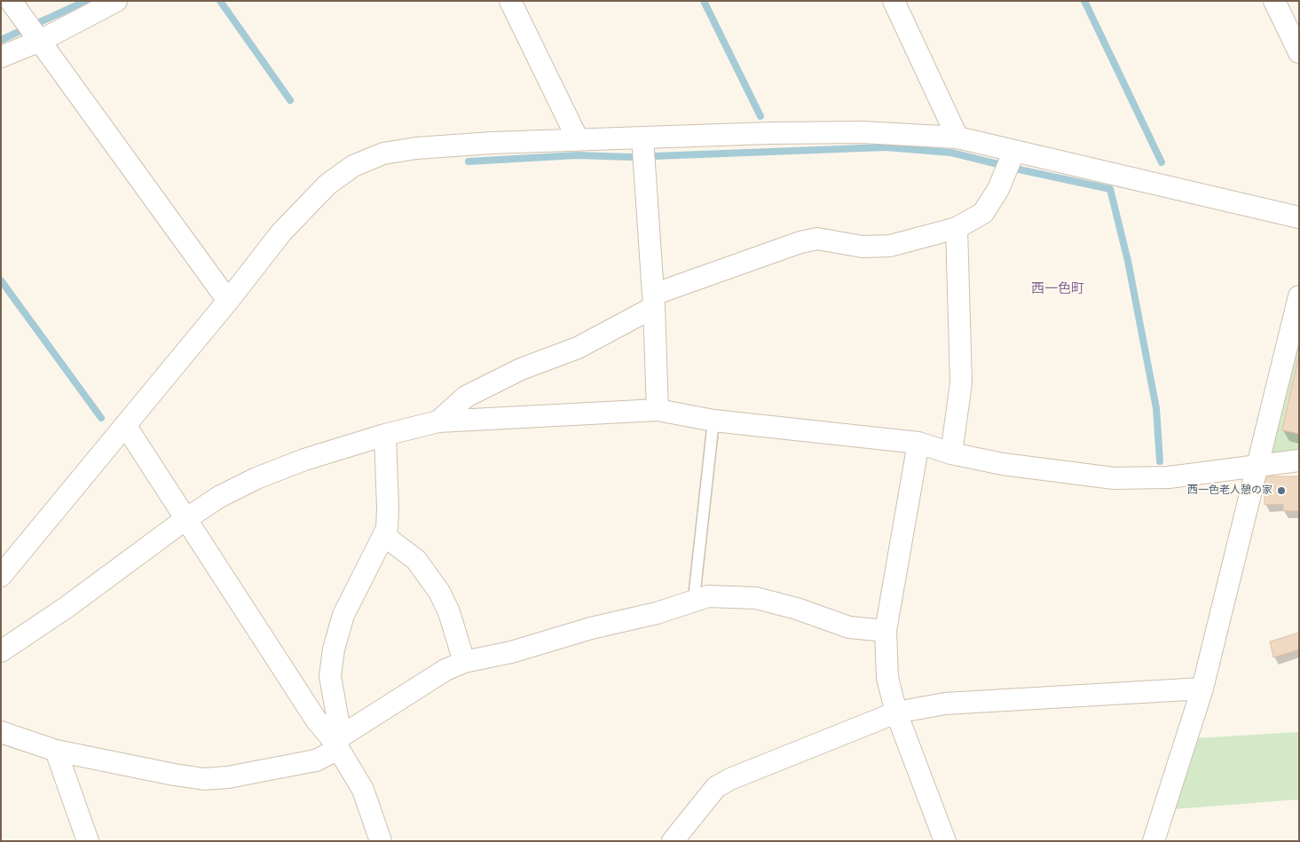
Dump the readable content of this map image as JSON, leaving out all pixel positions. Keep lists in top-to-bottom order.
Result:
{
  "districts": ["西一色町"],
  "places": ["西一色老人憩の家"]
}
